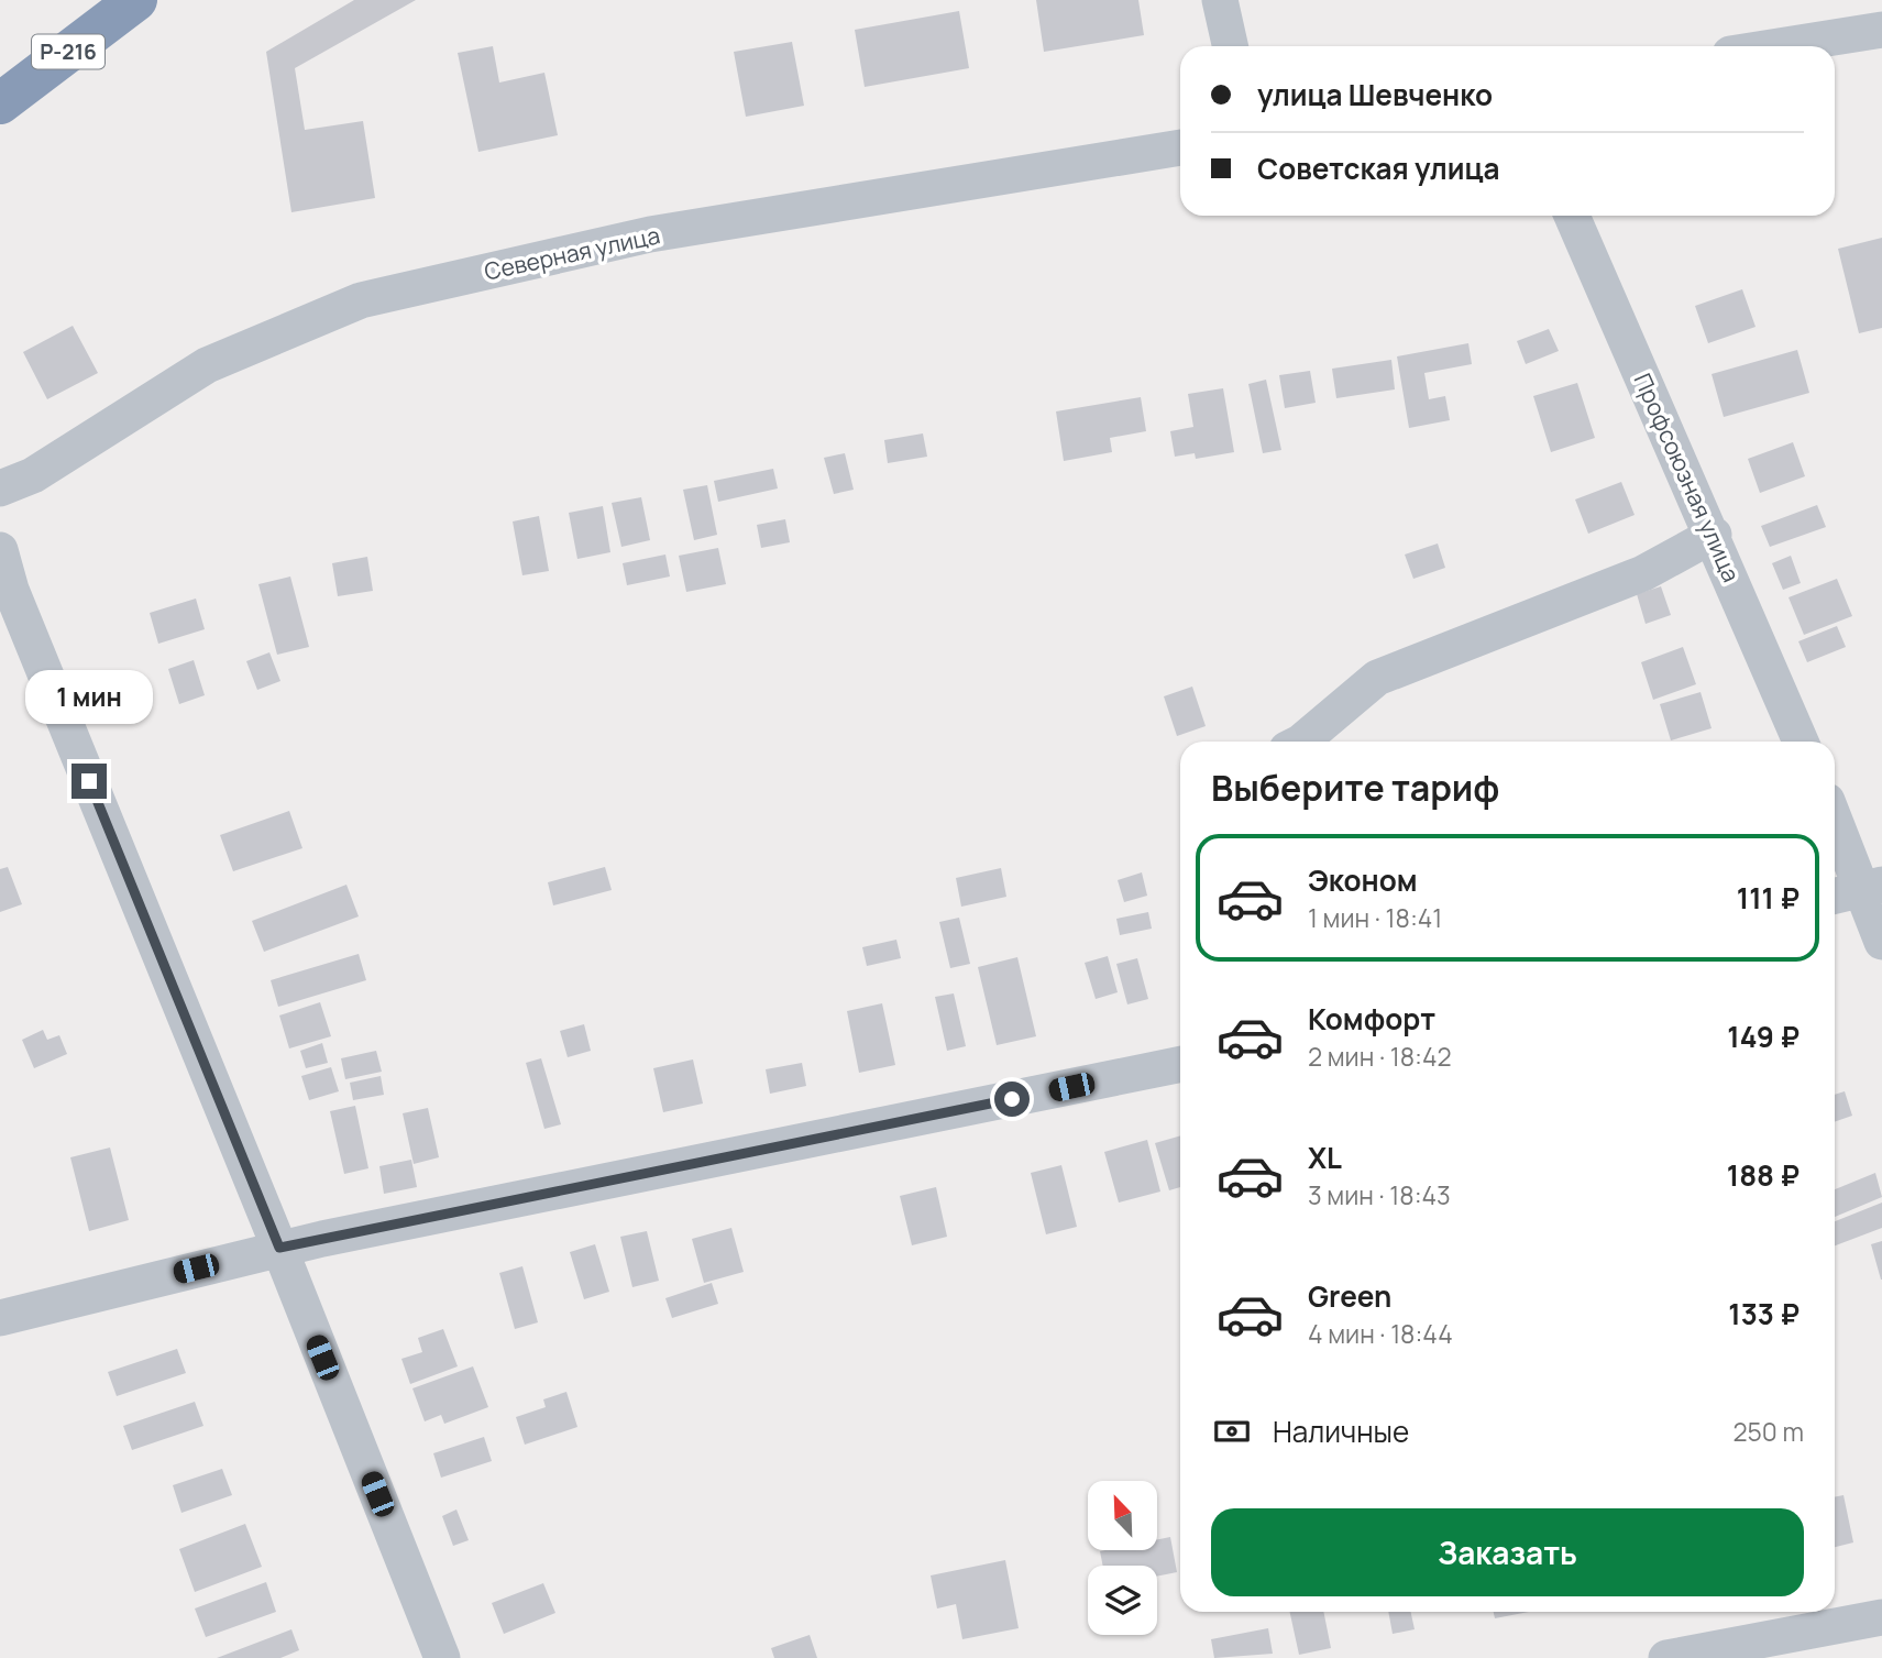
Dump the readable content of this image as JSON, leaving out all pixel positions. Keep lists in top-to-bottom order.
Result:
{
  "streets": {
    "highway": ["Р-216"],
    "street": ["Северная улица", "Профсоюзная улица"]
  },
  "north": "top left",
  "page": {
    "banner": ["улица Шевченко", "Советская улица"],
    "bubble": "1 мин",
    "heading": "Выберите тариф",
    "list": [
      {
        "name": "Эконом",
        "note": "1 мин · 18:41",
        "value": "111 ₽"
      },
      {
        "name": "Комфорт",
        "note": "2 мин · 18:42",
        "value": "149 ₽"
      },
      {
        "name": "XL",
        "note": "3 мин · 18:43",
        "value": "188 ₽"
      },
      {
        "name": "Green",
        "note": "4 мин · 18:44",
        "value": "133 ₽"
      }
    ],
    "pay": ["Наличные", "250 m"],
    "buttons": "Заказать"
  }
}
